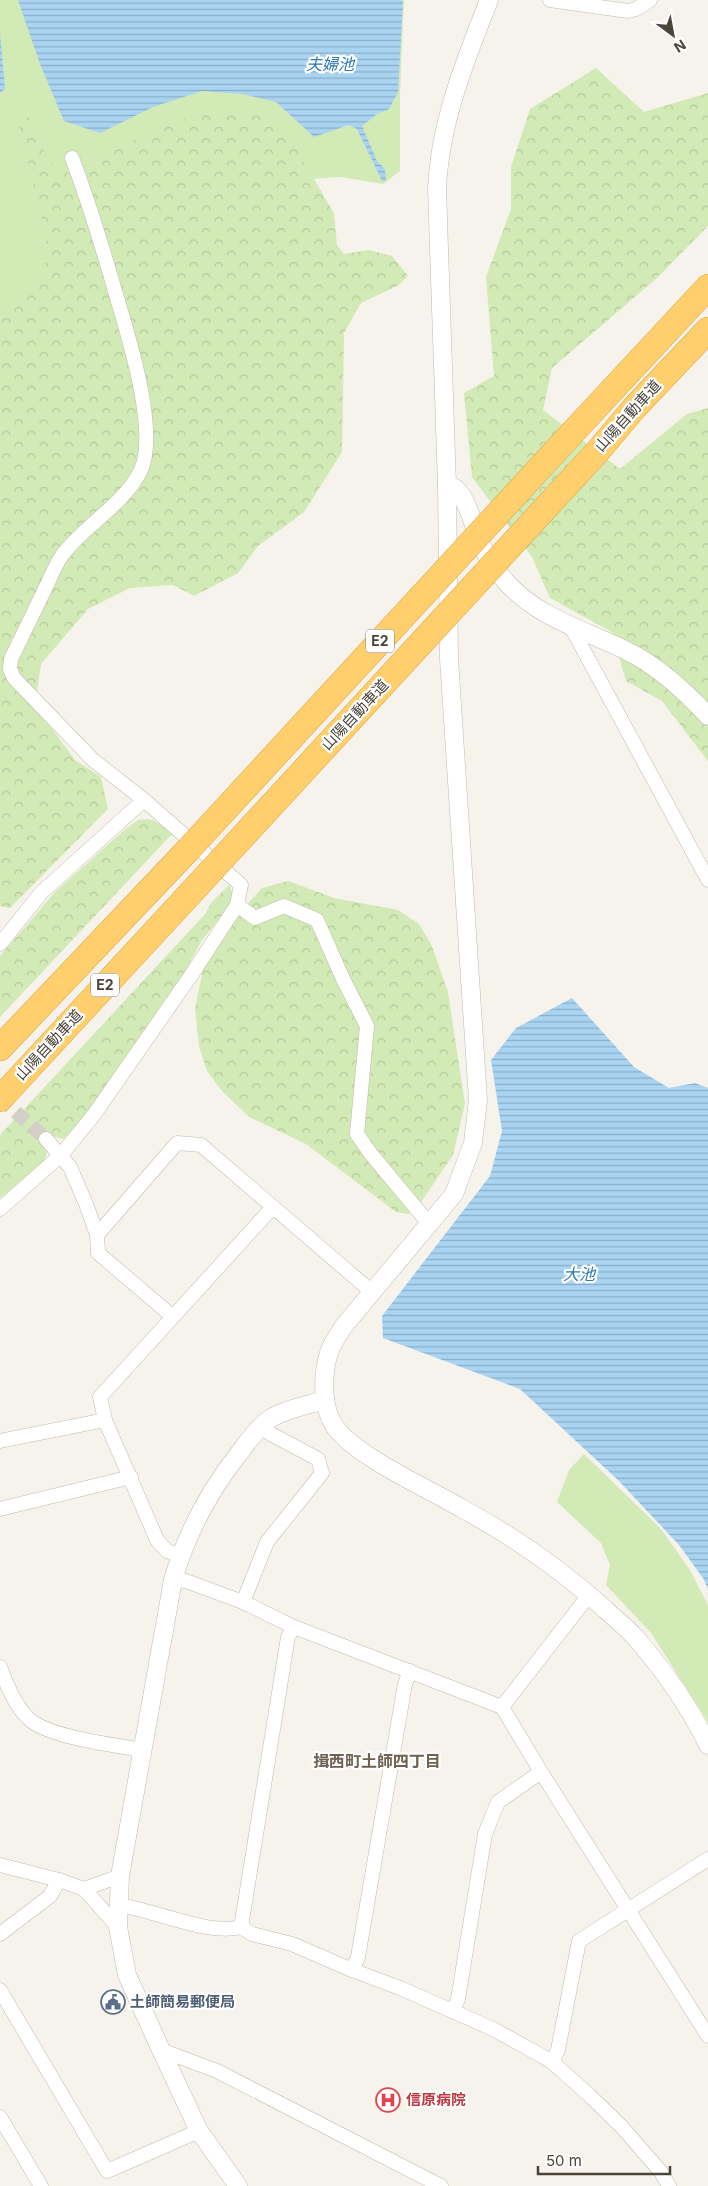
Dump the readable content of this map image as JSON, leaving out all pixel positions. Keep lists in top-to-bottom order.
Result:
{
  "streets": {
    "highway": ["山陽自動車道", "E2"]
  },
  "districts": ["揖西町土師四丁目"],
  "water": ["夫婦池", "大池"],
  "places": {
    "public building": ["土師簡易郵便局"],
    "hospital": ["信原病院"]
  },
  "scale_bar": "50 m",
  "north": "bottom right"
}
